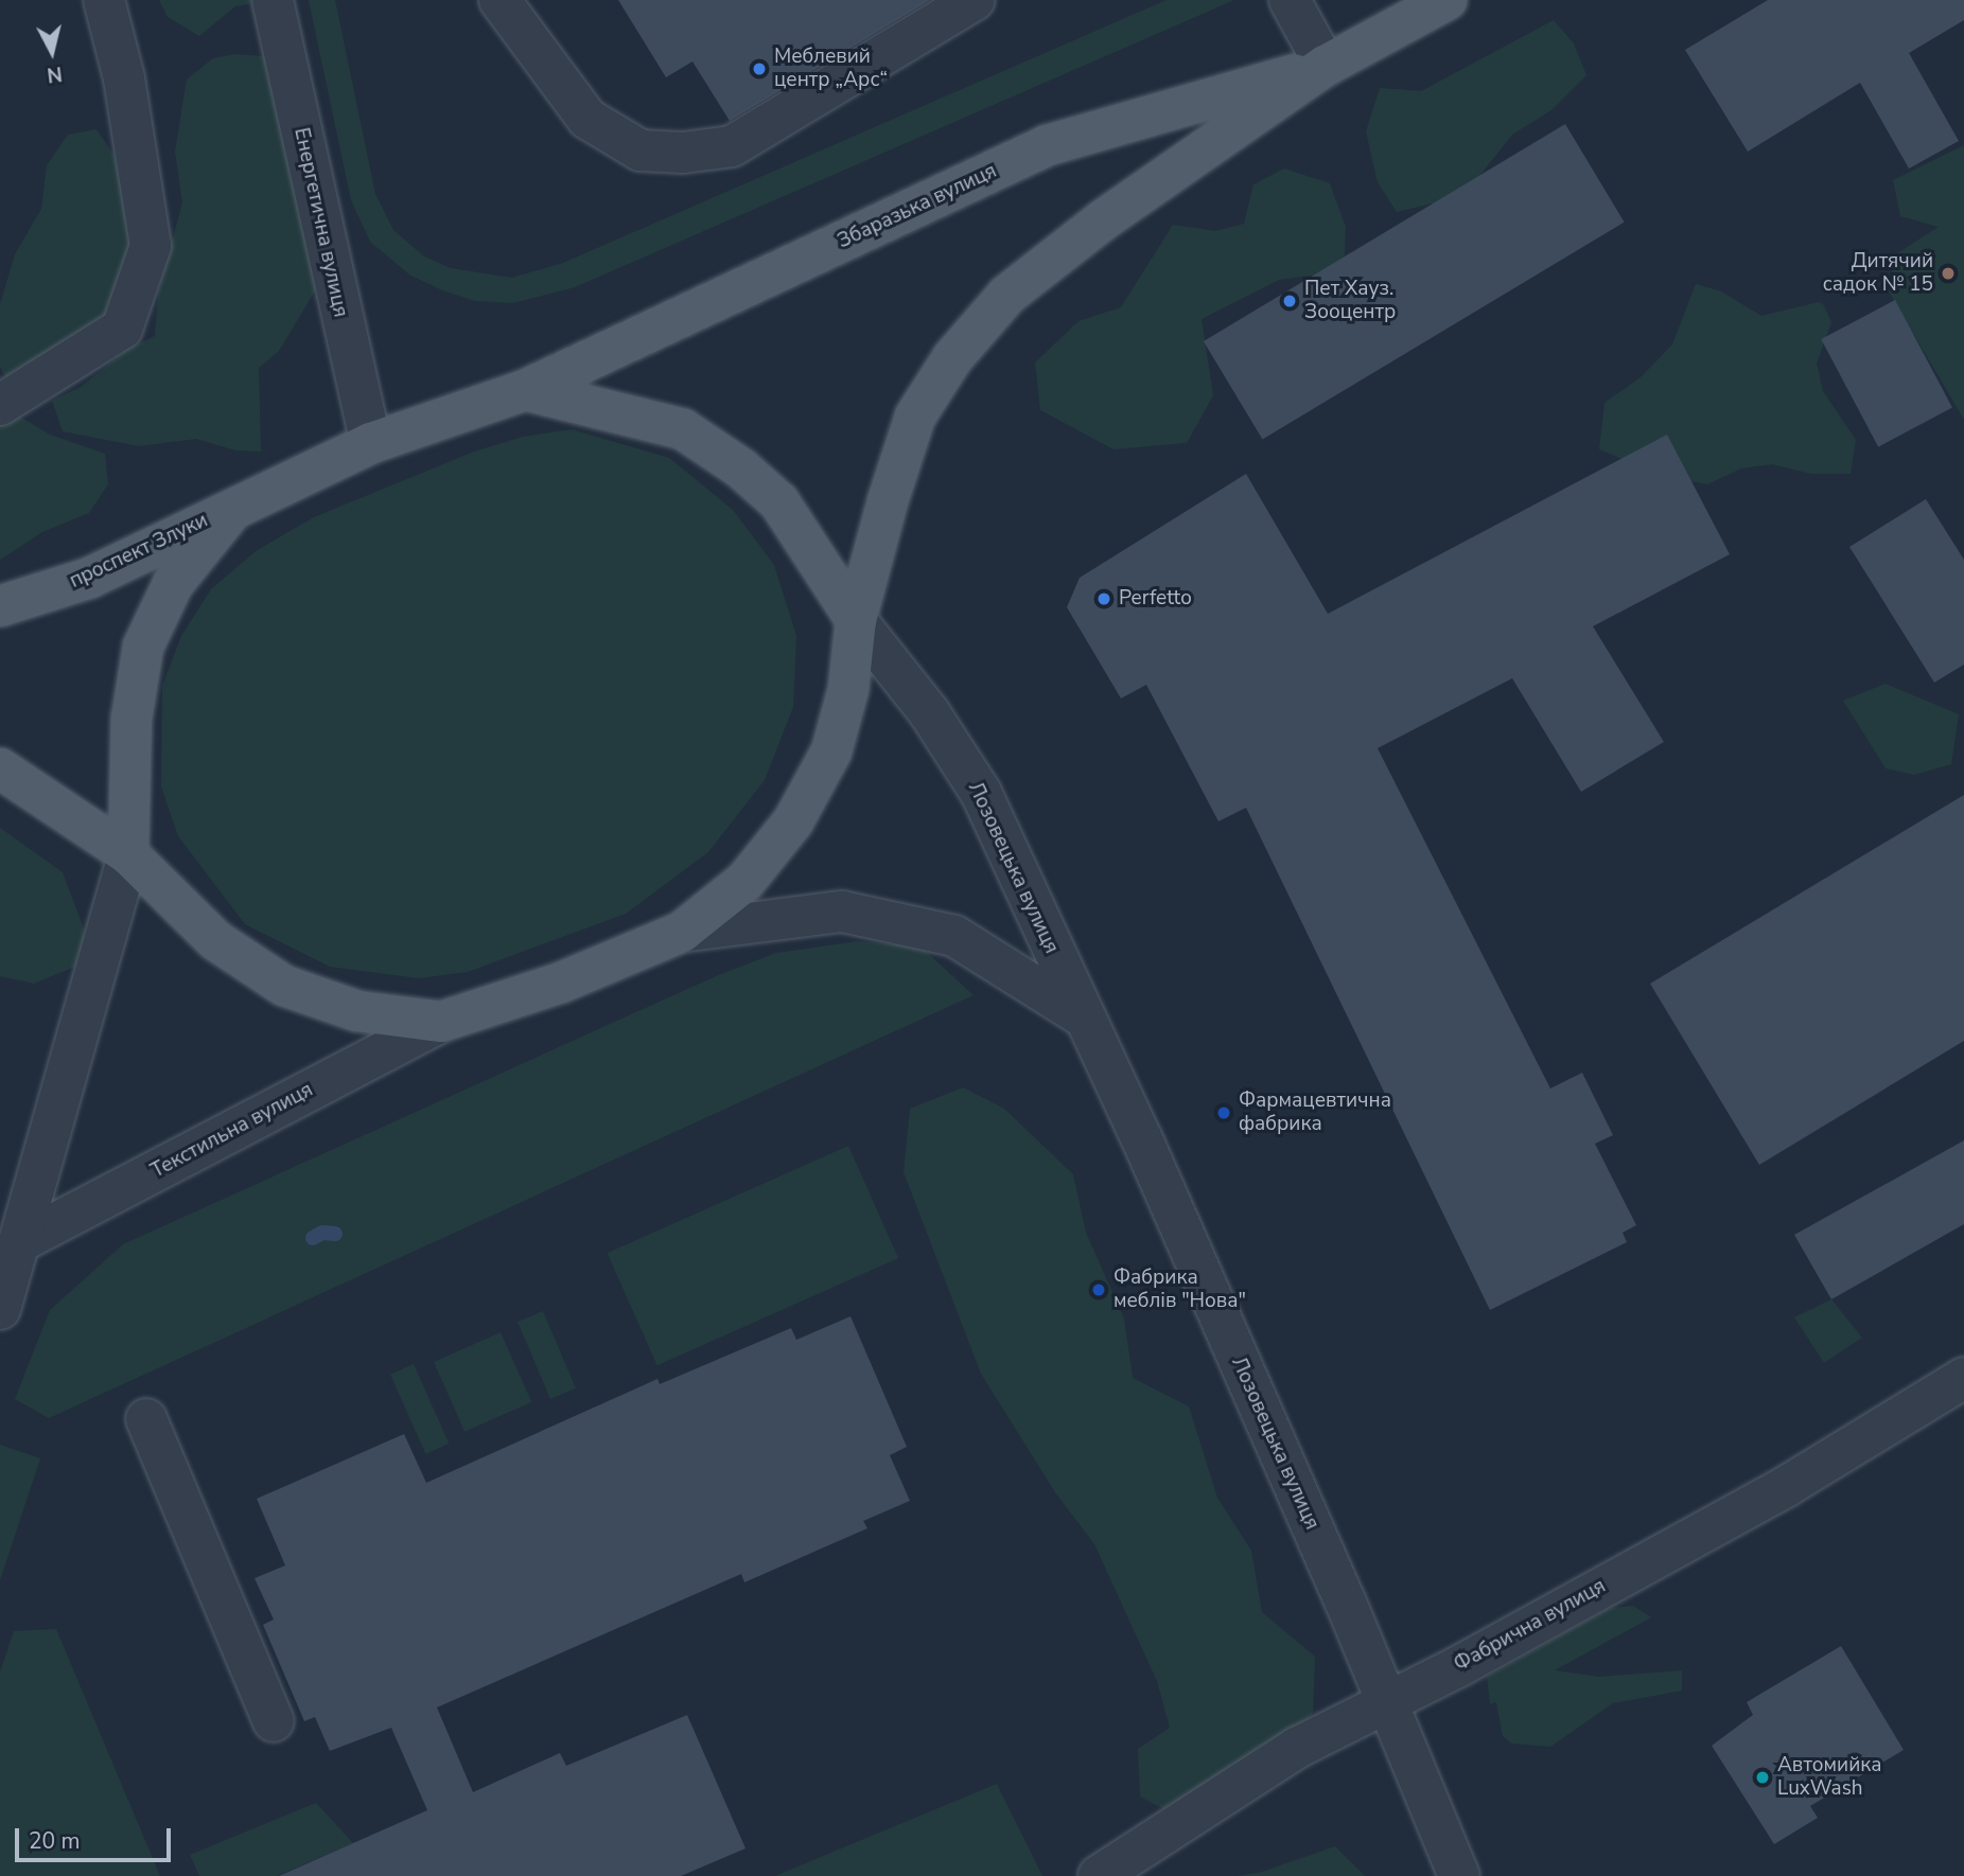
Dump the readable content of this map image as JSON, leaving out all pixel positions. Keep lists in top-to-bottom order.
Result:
{
  "streets": {
    "main road": ["Збаразька вулиця", "проспект Злуки"],
    "street": [
      "Енергетична вулиця",
      "Лозовецька вулиця",
      "Текстильна вулиця",
      "Фабрична вулиця"
    ]
  },
  "crossings": [
    ["Збаразька вулиця", "Енергетична вулиця"],
    ["Збаразька вулиця", "проспект Злуки"],
    ["Збаразька вулиця", "Лозовецька вулиця"],
    ["Збаразька вулиця", "Текстильна вулиця"],
    ["Енергетична вулиця", "проспект Злуки"],
    ["Лозовецька вулиця", "Фабрична вулиця"]
  ],
  "places": [
    "Меблевий центр „Арс“",
    "Дитячий садок № 15",
    "Пет Хауз. Зооцентр",
    "Perfetto",
    "Фармацевтична фабрика",
    "Фабрика меблів \"Нова\"",
    "Автомийка LuxWash"
  ],
  "scale_bar": "20 m",
  "north": "bottom"
}
